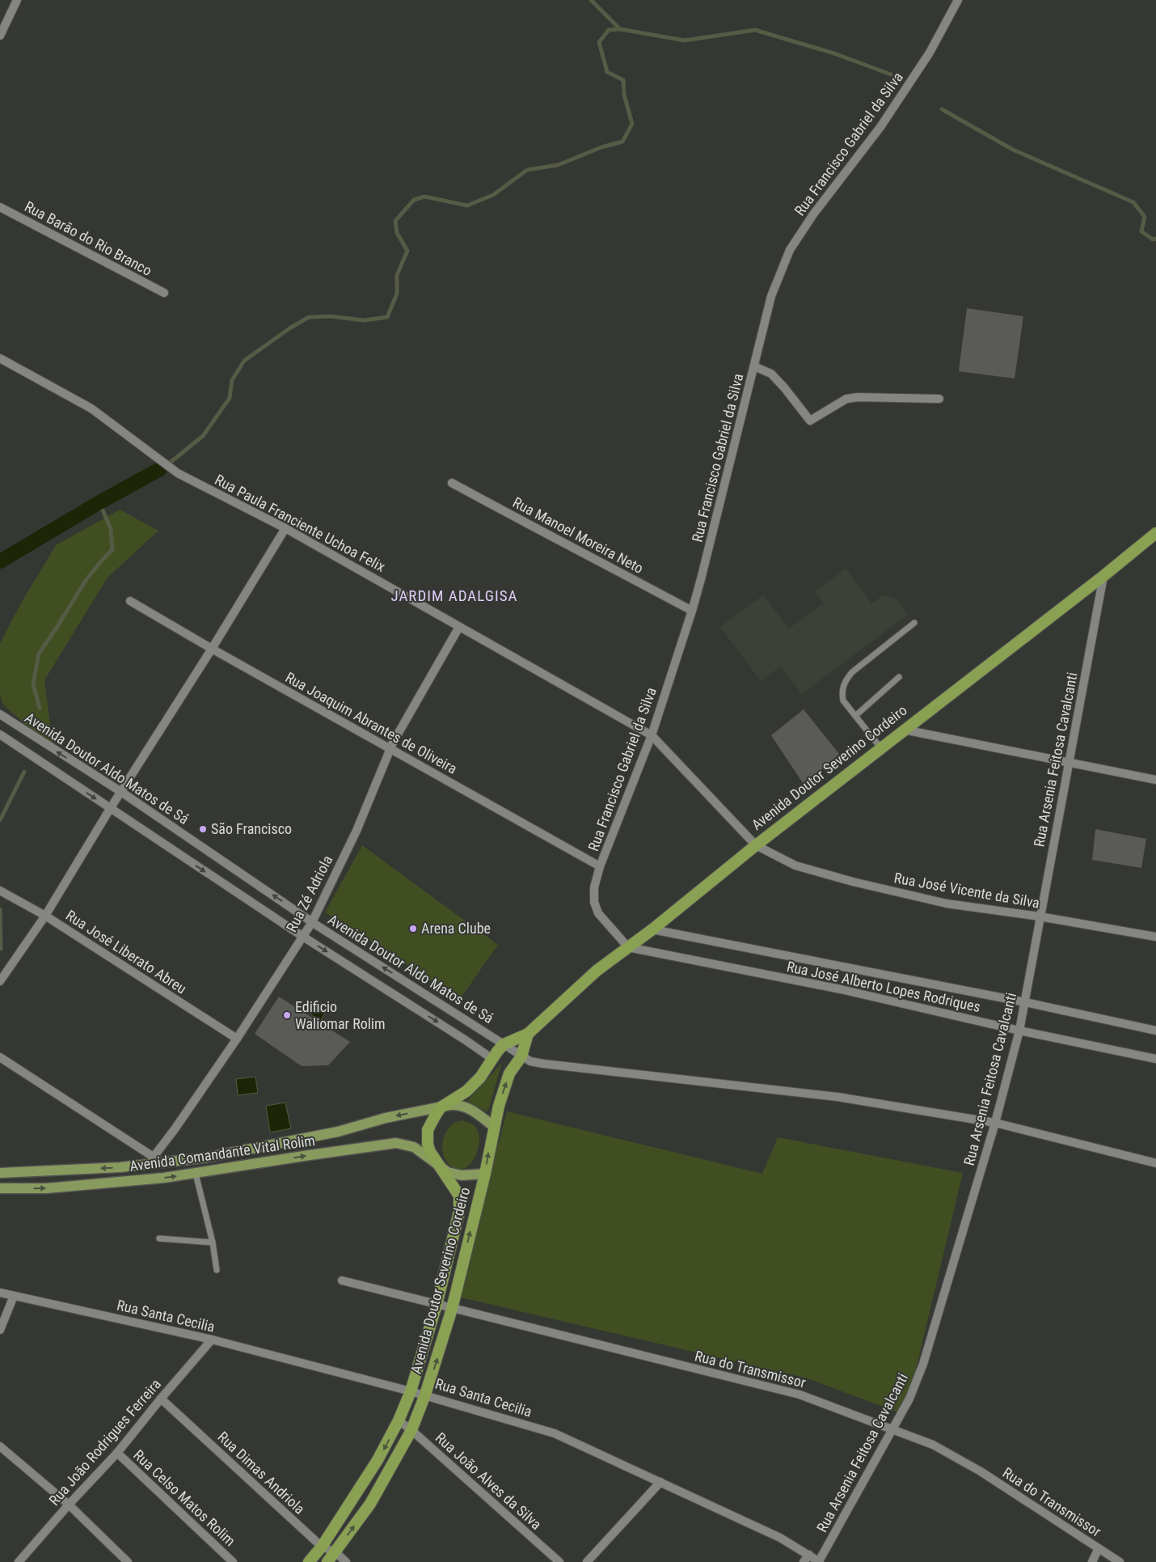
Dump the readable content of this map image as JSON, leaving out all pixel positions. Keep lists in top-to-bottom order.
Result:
{
  "streets": {
    "highway": ["Avenida Doutor Severino Cordeiro"],
    "main road": ["Avenida Comandante Vital Rolim"],
    "street": [
      "Rua Francisco Gabriel da Silva",
      "Rua Barāo do Rio Branco",
      "Rua Paula Franciente Uchoa Felix",
      "Rua Manoel Moreira Neto",
      "Rua Joaquim Abrantes de Oliveira",
      "Rua Arsenia Feitosa Cavalcanti",
      "Avenida Doutor Aldo Matos de Sá",
      "Rua José Vicente da Silva",
      "Rua Zé Adriola",
      "Rua José Liberato Abreu",
      "Rua José Alberto Lopes Rodriques",
      "Rua Santa Cecilia",
      "Rua do Transmissor",
      "Rua João Rodrigues Ferreira",
      "Rua Dimas Andriola",
      "Rua João Alves da Silva",
      "Rua Celso Matos Rolim"
    ]
  },
  "crossings": [
    ["Rua Francisco Gabriel da Silva", "Rua Paula Franciente Uchoa Felix"],
    ["Rua Francisco Gabriel da Silva", "Rua Manoel Moreira Neto"],
    ["Rua Francisco Gabriel da Silva", "Rua Joaquim Abrantes de Oliveira"],
    ["Rua Francisco Gabriel da Silva", "Avenida Doutor Severino Cordeiro"],
    ["Rua Francisco Gabriel da Silva", "Rua José Alberto Lopes Rodriques"],
    ["Rua Paula Franciente Uchoa Felix", "Avenida Doutor Severino Cordeiro"],
    ["Rua Paula Franciente Uchoa Felix", "Rua José Vicente da Silva"],
    ["Rua Paula Franciente Uchoa Felix", "Rua Zé Adriola"],
    ["Rua Joaquim Abrantes de Oliveira", "Rua Zé Adriola"],
    ["Rua Arsenia Feitosa Cavalcanti", "Avenida Doutor Severino Cordeiro"],
    ["Rua Arsenia Feitosa Cavalcanti", "Avenida Doutor Aldo Matos de Sá"],
    ["Rua Arsenia Feitosa Cavalcanti", "Rua José Vicente da Silva"],
    ["Rua Arsenia Feitosa Cavalcanti", "Rua José Alberto Lopes Rodriques"],
    ["Rua Arsenia Feitosa Cavalcanti", "Rua Santa Cecilia"],
    ["Rua Arsenia Feitosa Cavalcanti", "Rua do Transmissor"],
    ["Avenida Doutor Severino Cordeiro", "Avenida Doutor Aldo Matos de Sá"],
    ["Avenida Doutor Severino Cordeiro", "Rua José Vicente da Silva"],
    ["Avenida Doutor Severino Cordeiro", "Rua José Alberto Lopes Rodriques"],
    ["Avenida Doutor Severino Cordeiro", "Avenida Comandante Vital Rolim"],
    ["Avenida Doutor Severino Cordeiro", "Rua Santa Cecilia"],
    ["Avenida Doutor Severino Cordeiro", "Rua do Transmissor"],
    ["Avenida Doutor Severino Cordeiro", "Rua Dimas Andriola"],
    ["Avenida Doutor Severino Cordeiro", "Rua João Alves da Silva"],
    ["Avenida Doutor Aldo Matos de Sá", "Rua Zé Adriola"],
    ["Rua Zé Adriola", "Rua José Liberato Abreu"],
    ["Rua Santa Cecilia", "Rua João Rodrigues Ferreira"],
    ["Rua João Rodrigues Ferreira", "Rua Dimas Andriola"],
    ["Rua João Rodrigues Ferreira", "Rua Celso Matos Rolim"]
  ],
  "districts": ["JARDIM ADALGISA"],
  "places": ["São Francisco", "Arena Clube", "Edificio Waliomar Rolim"]
}
